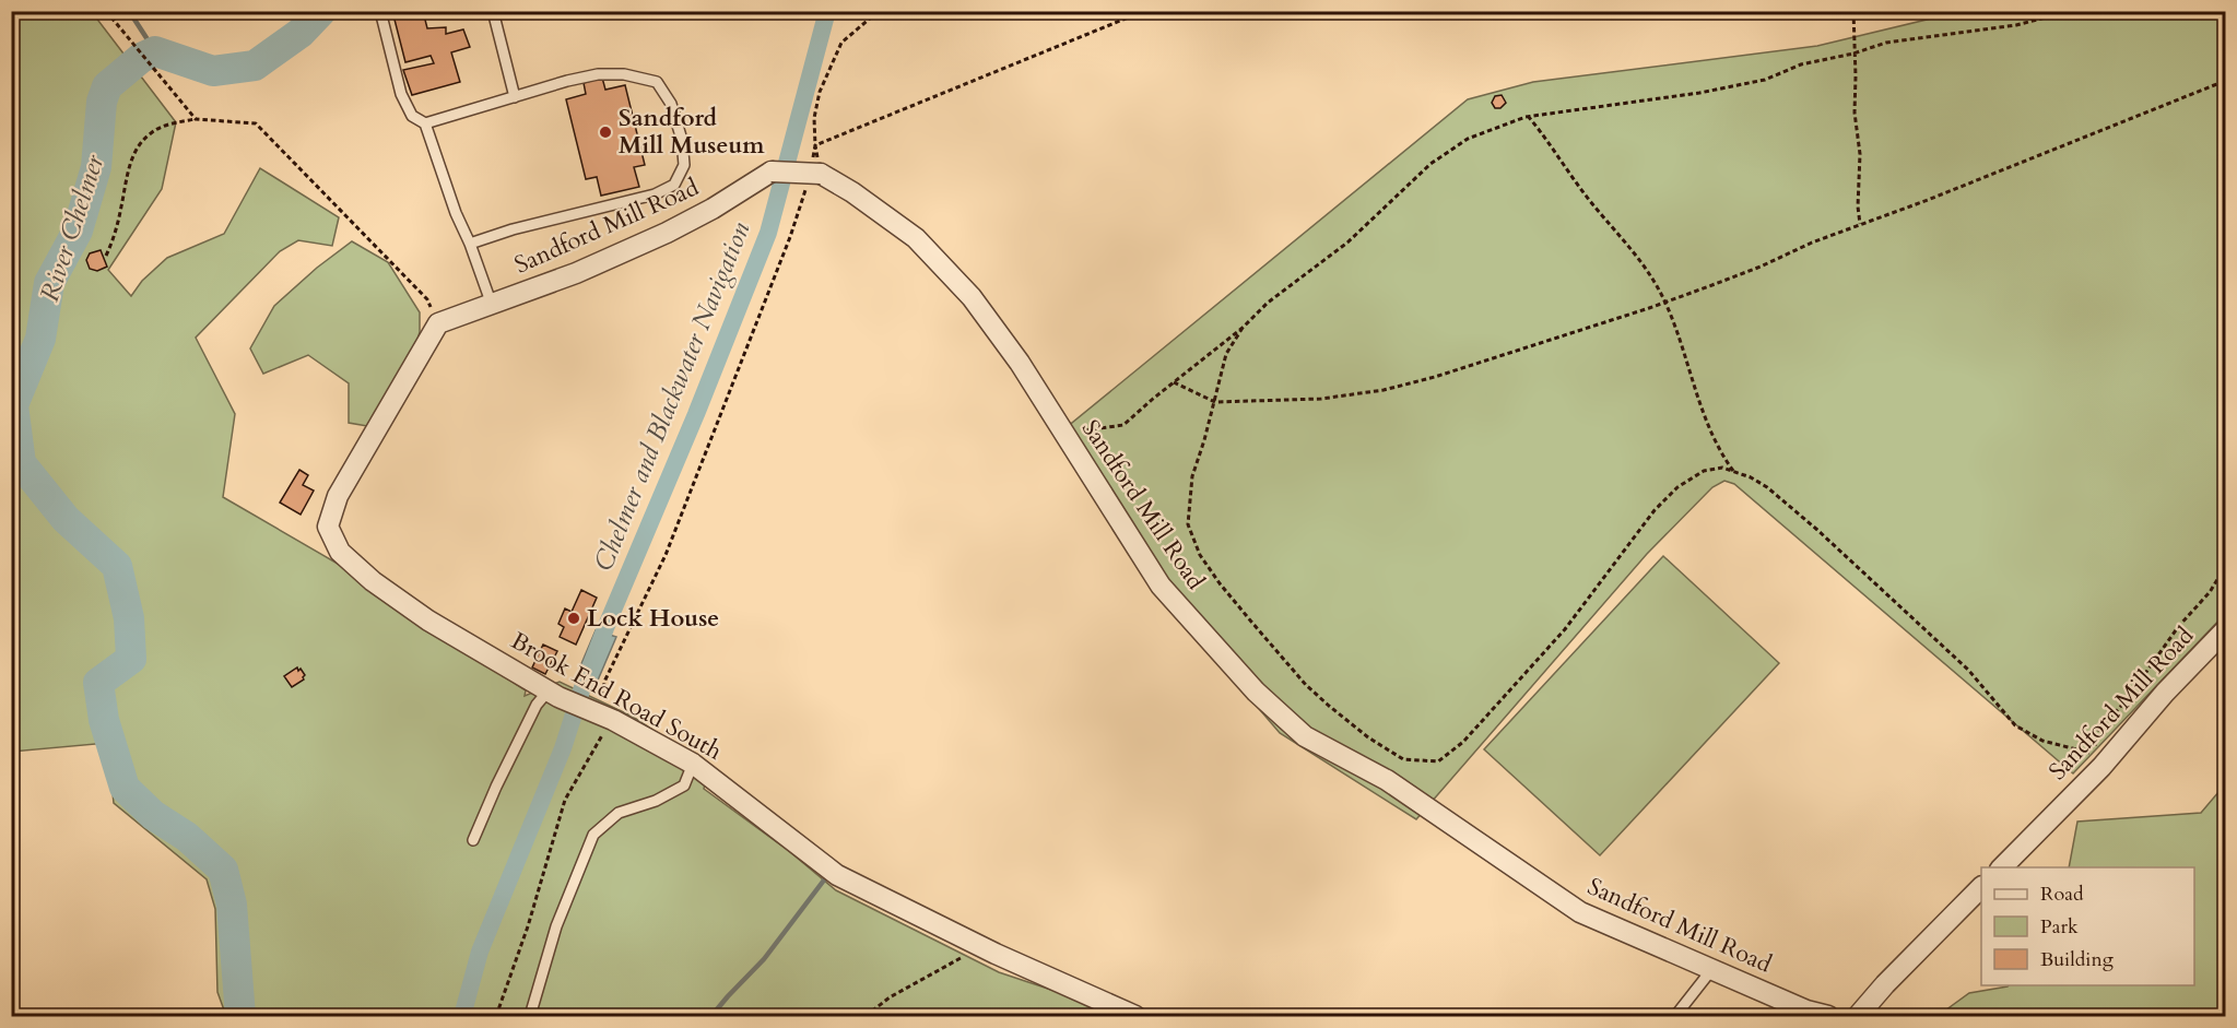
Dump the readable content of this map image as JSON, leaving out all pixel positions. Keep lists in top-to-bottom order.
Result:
{
  "streets": {
    "street": ["Sandford Mill Road", "Brook End Road South"]
  },
  "crossings": [
    ["Sandford Mill Road", "Brook End Road South"]
  ],
  "water": ["River Chelmer", "Chelmer and Blackwater Navigation"],
  "places": ["Sandford Mill Museum", "Lock House"],
  "legend": ["Road", "Park", "Building"]
}
